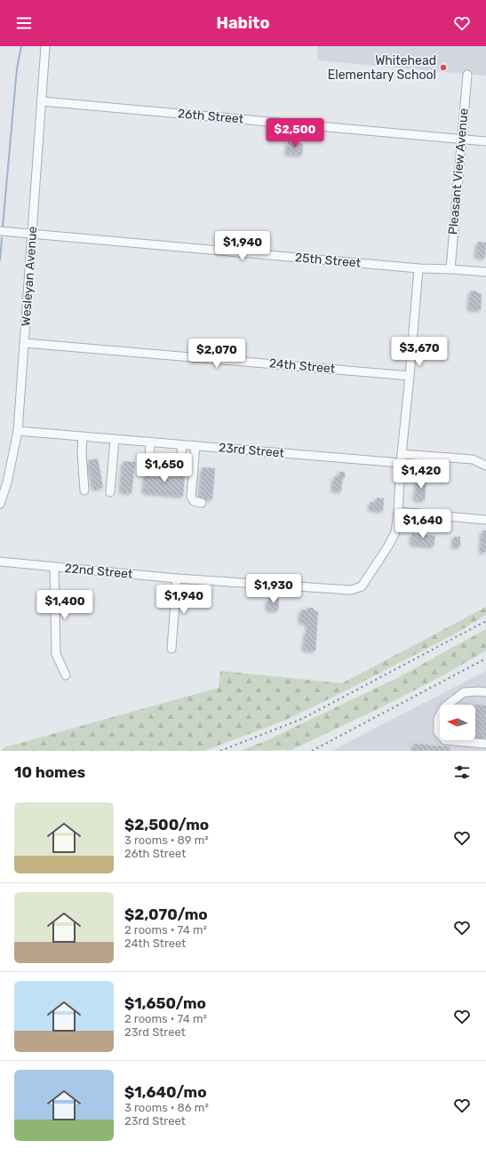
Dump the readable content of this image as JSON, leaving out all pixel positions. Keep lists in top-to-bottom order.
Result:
{
  "streets": {
    "street": [
      "26th Street",
      "Pleasant View Avenue",
      "25th Street",
      "Wesleyan Avenue",
      "24th Street",
      "23rd Street",
      "22nd Street"
    ]
  },
  "crossings": [
    ["26th Street", "Pleasant View Avenue"],
    ["26th Street", "Wesleyan Avenue"],
    ["Pleasant View Avenue", "25th Street"],
    ["25th Street", "Wesleyan Avenue"],
    ["Wesleyan Avenue", "24th Street"],
    ["Wesleyan Avenue", "23rd Street"],
    ["23rd Street", "22nd Street"]
  ],
  "places": ["Whitehead Elementary School"],
  "north": "left",
  "page": {
    "header": "Habito",
    "price": [
      "$2,500",
      "$1,940",
      "$3,670",
      "$2,070",
      "$1,650",
      "$1,420",
      "$1,640",
      "$1,930",
      "$1,940",
      "$1,400"
    ],
    "heading": "10 homes",
    "list": [
      {
        "name": "$2,500/mo",
        "note": "3 rooms · 89 m² · 26th Street"
      },
      {
        "name": "$2,070/mo",
        "note": "2 rooms · 74 m² · 24th Street"
      },
      {
        "name": "$1,650/mo",
        "note": "2 rooms · 74 m² · 23rd Street"
      },
      {
        "name": "$1,640/mo",
        "note": "3 rooms · 86 m² · 23rd Street"
      }
    ]
  }
}
